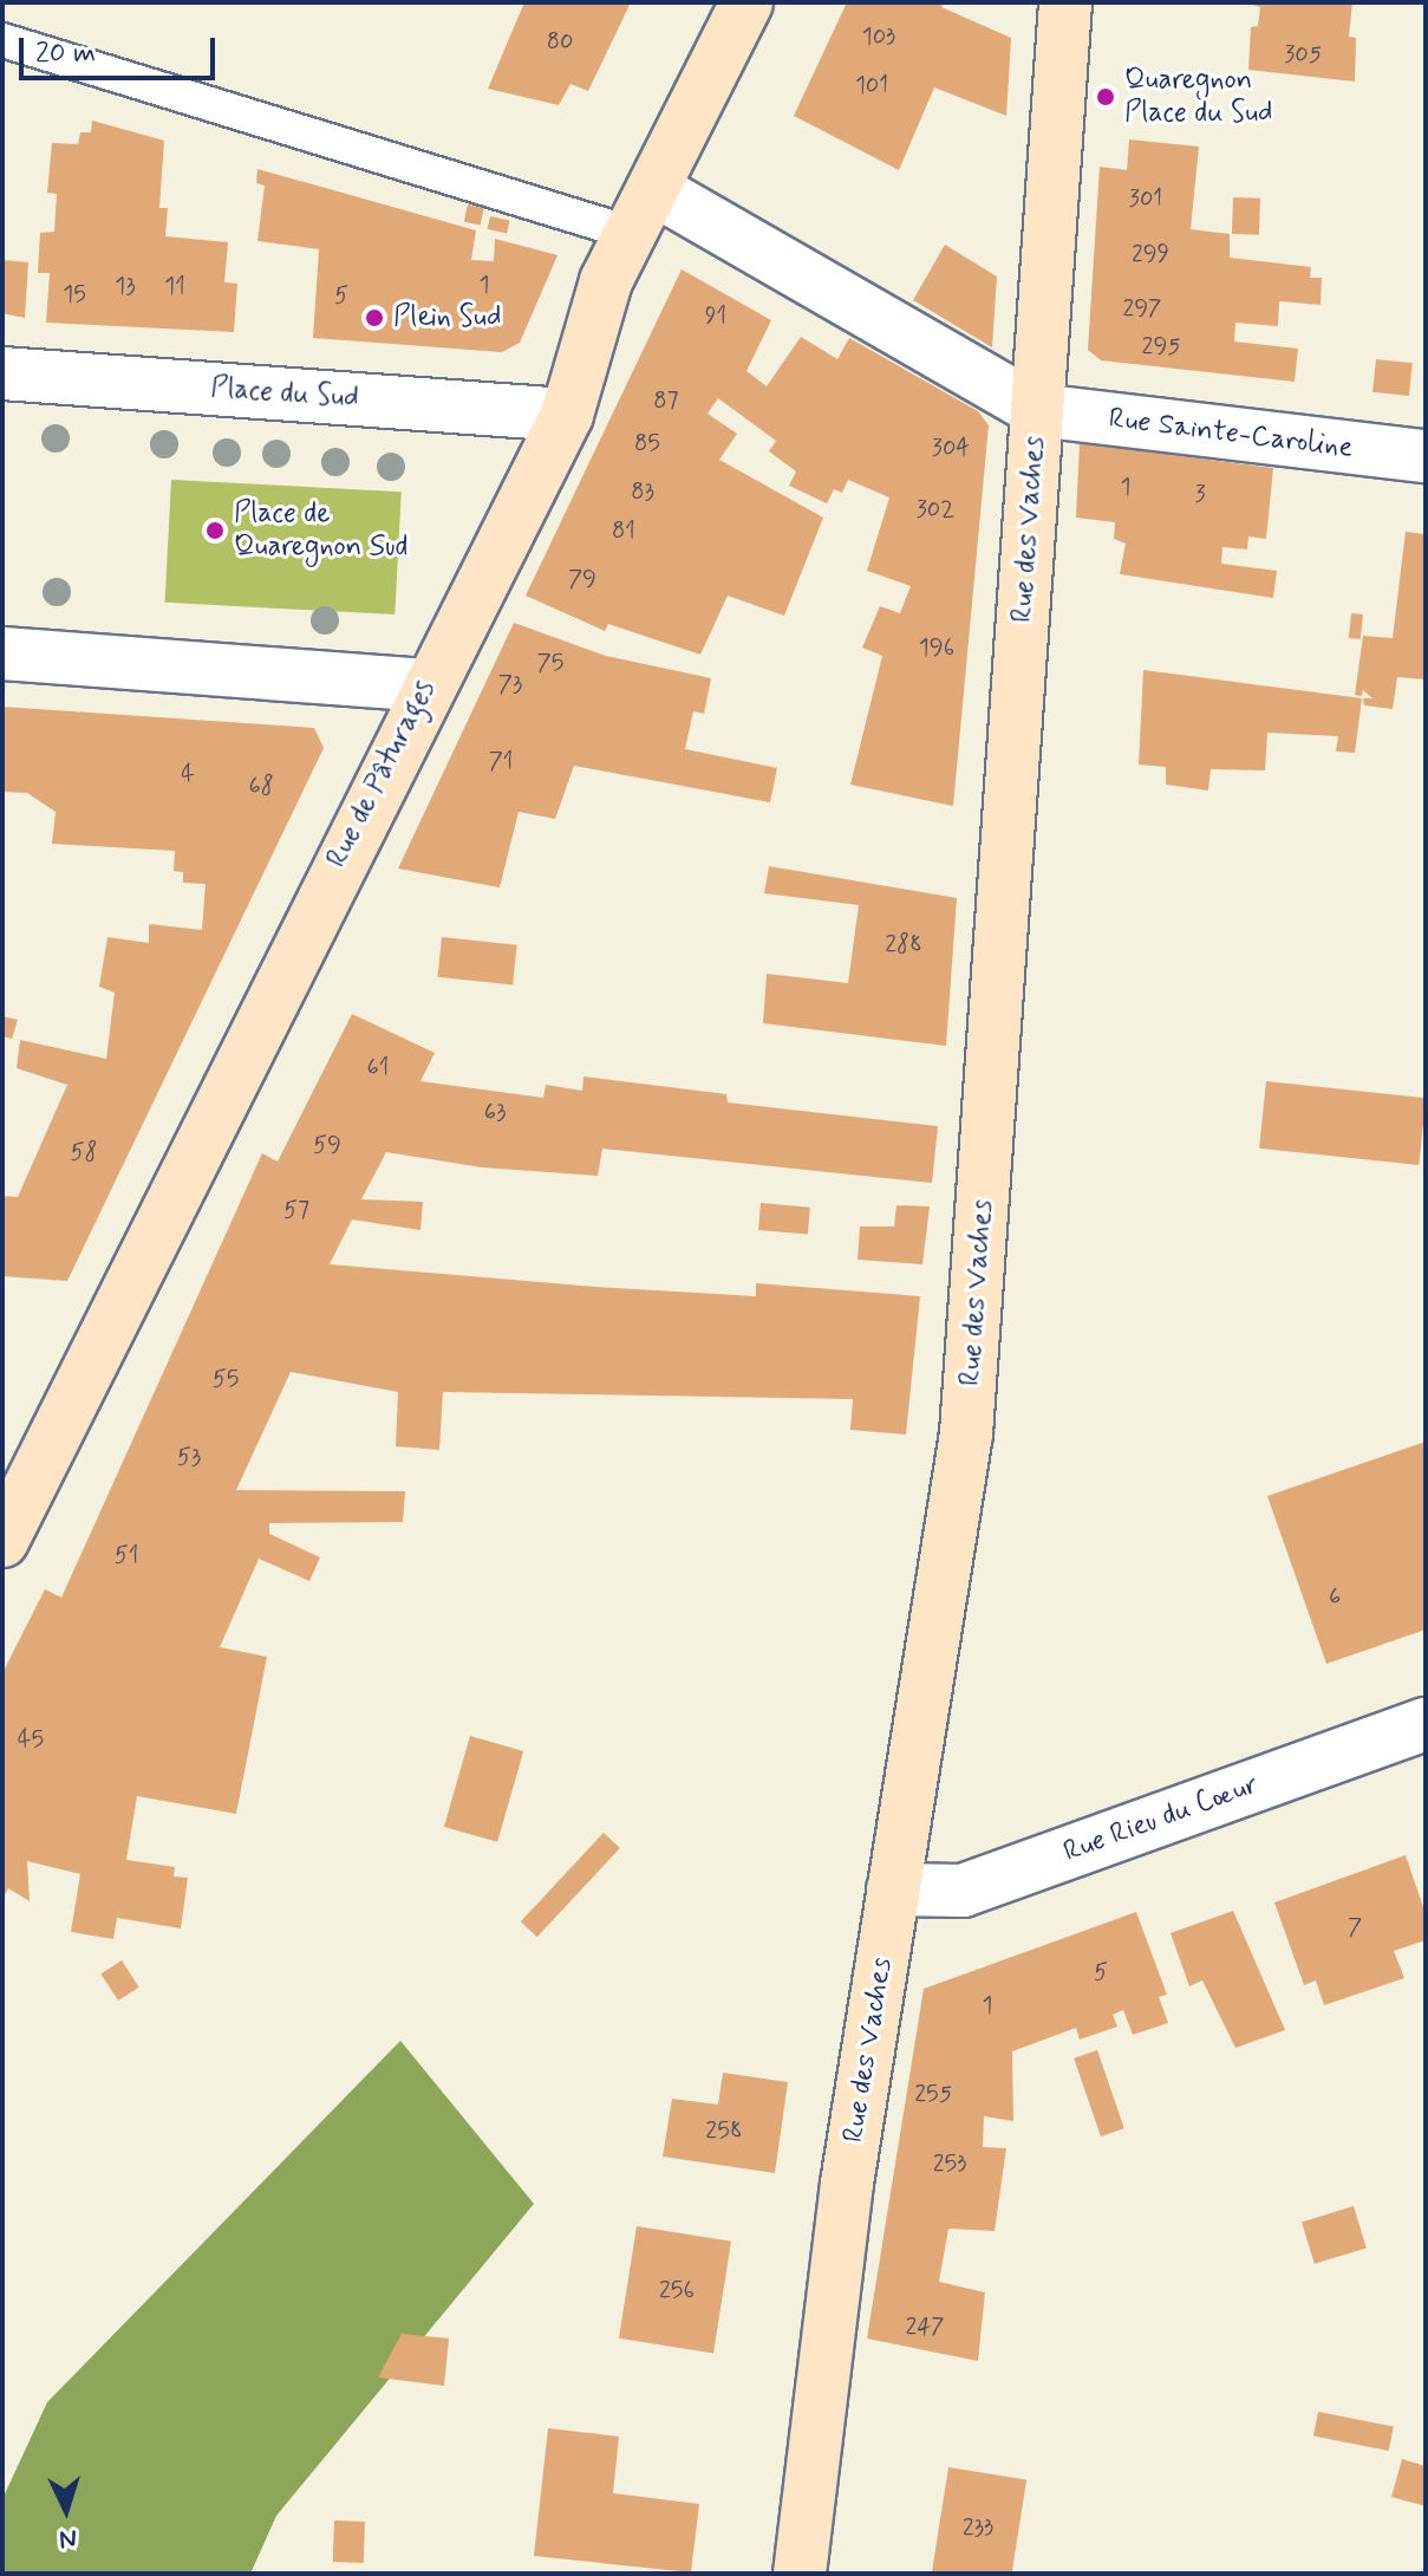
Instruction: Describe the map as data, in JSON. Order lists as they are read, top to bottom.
{
  "streets": {
    "street": [
      "Place du Sud",
      "Rue Sainte-Caroline",
      "Rue des Vaches",
      "Rue de Pâturages",
      "Rue Rieu du Cœur"
    ]
  },
  "crossings": [
    ["Place du Sud", "Rue de Pâturages"],
    ["Rue Sainte-Caroline", "Rue des Vaches"],
    ["Rue des Vaches", "Rue Rieu du Cœur"]
  ],
  "places": ["Quaregnon Place du Sud", "Plein Sud", "Place de Quaregnon Sud"],
  "house_numbers": [
    "103",
    "80",
    "305",
    "101",
    "301",
    "299",
    "1",
    "13",
    "11",
    "15",
    "5",
    "297",
    "91",
    "295",
    "87",
    "85",
    "304",
    "1",
    "83",
    "3",
    "302",
    "81",
    "79",
    "196",
    "75",
    "73",
    "71",
    "4",
    "68",
    "288",
    "61",
    "63",
    "59",
    "58",
    "57",
    "55",
    "53",
    "51",
    "6",
    "45",
    "7",
    "5",
    "1",
    "255",
    "258",
    "253",
    "256",
    "247",
    "233"
  ],
  "scale_bar": "20 m",
  "north": "bottom"
}
